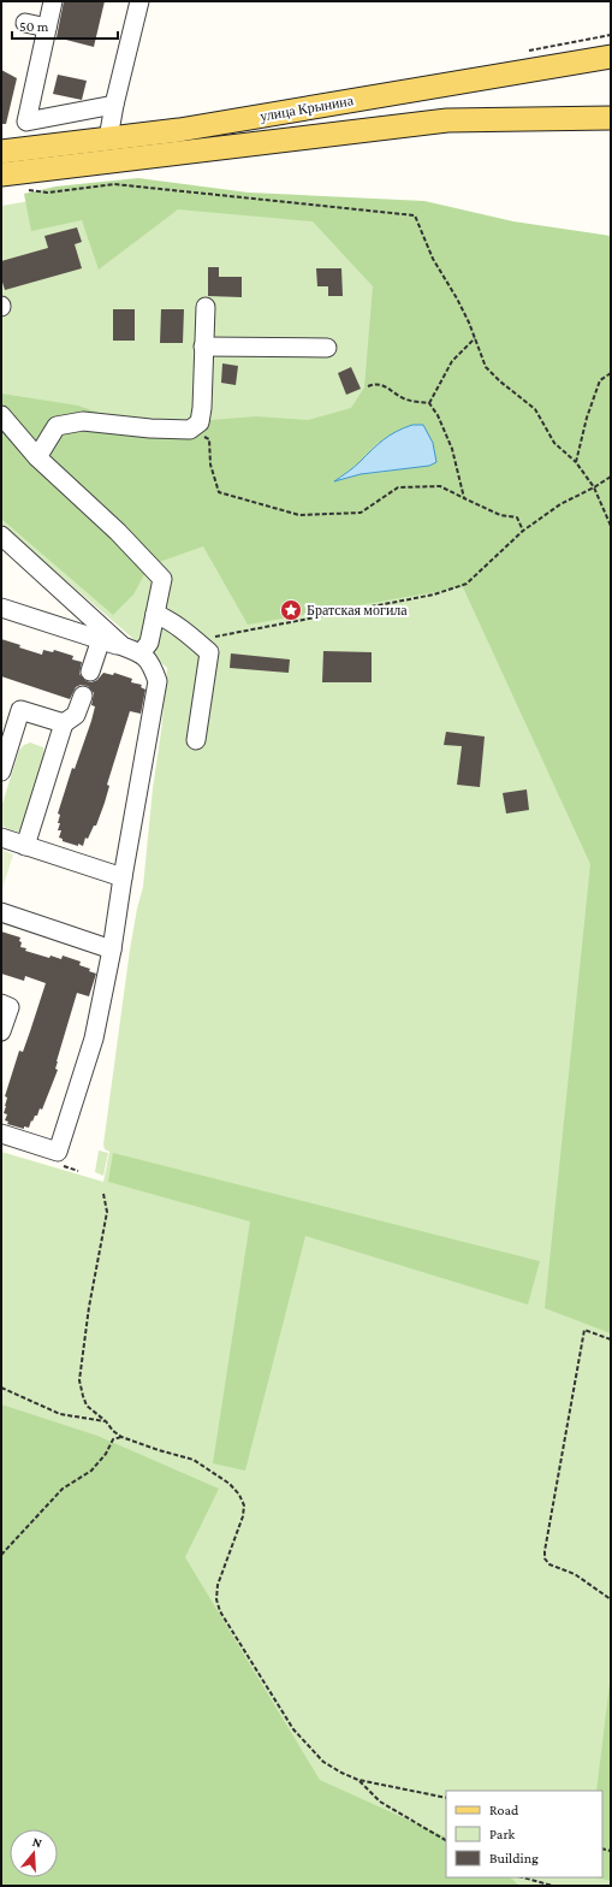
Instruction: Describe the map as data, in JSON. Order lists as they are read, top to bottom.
{
  "streets": {
    "main road": ["улица Крынина"]
  },
  "places": {
    "place": ["Братская могила"]
  },
  "legend": ["Road", "Park", "Building"],
  "scale_bar": "50 m",
  "north": "top"
}
